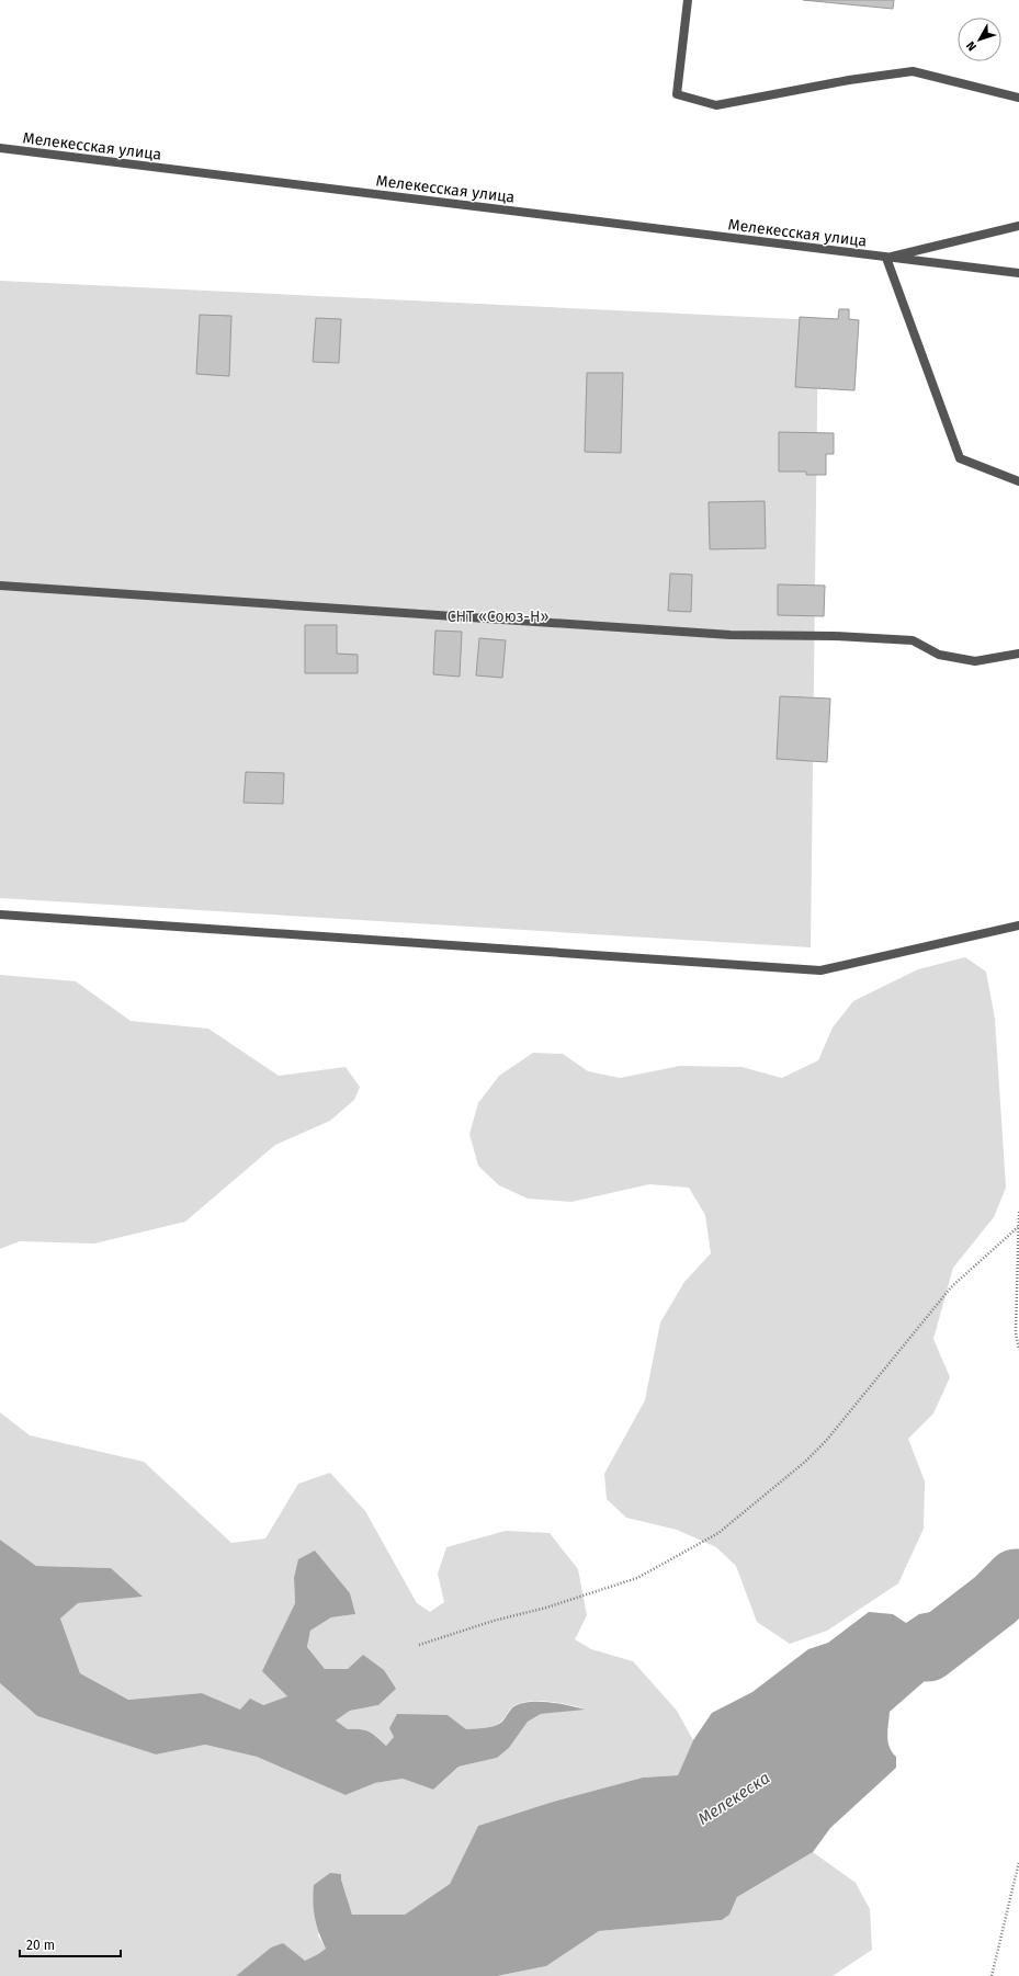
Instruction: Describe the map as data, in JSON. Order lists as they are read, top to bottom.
{
  "streets": {
    "street": ["Мелекесская улица"]
  },
  "water": ["Мелекеска"],
  "parks": ["СНТ «Союз-Н»"],
  "scale_bar": "20 m",
  "north": "bottom left"
}
